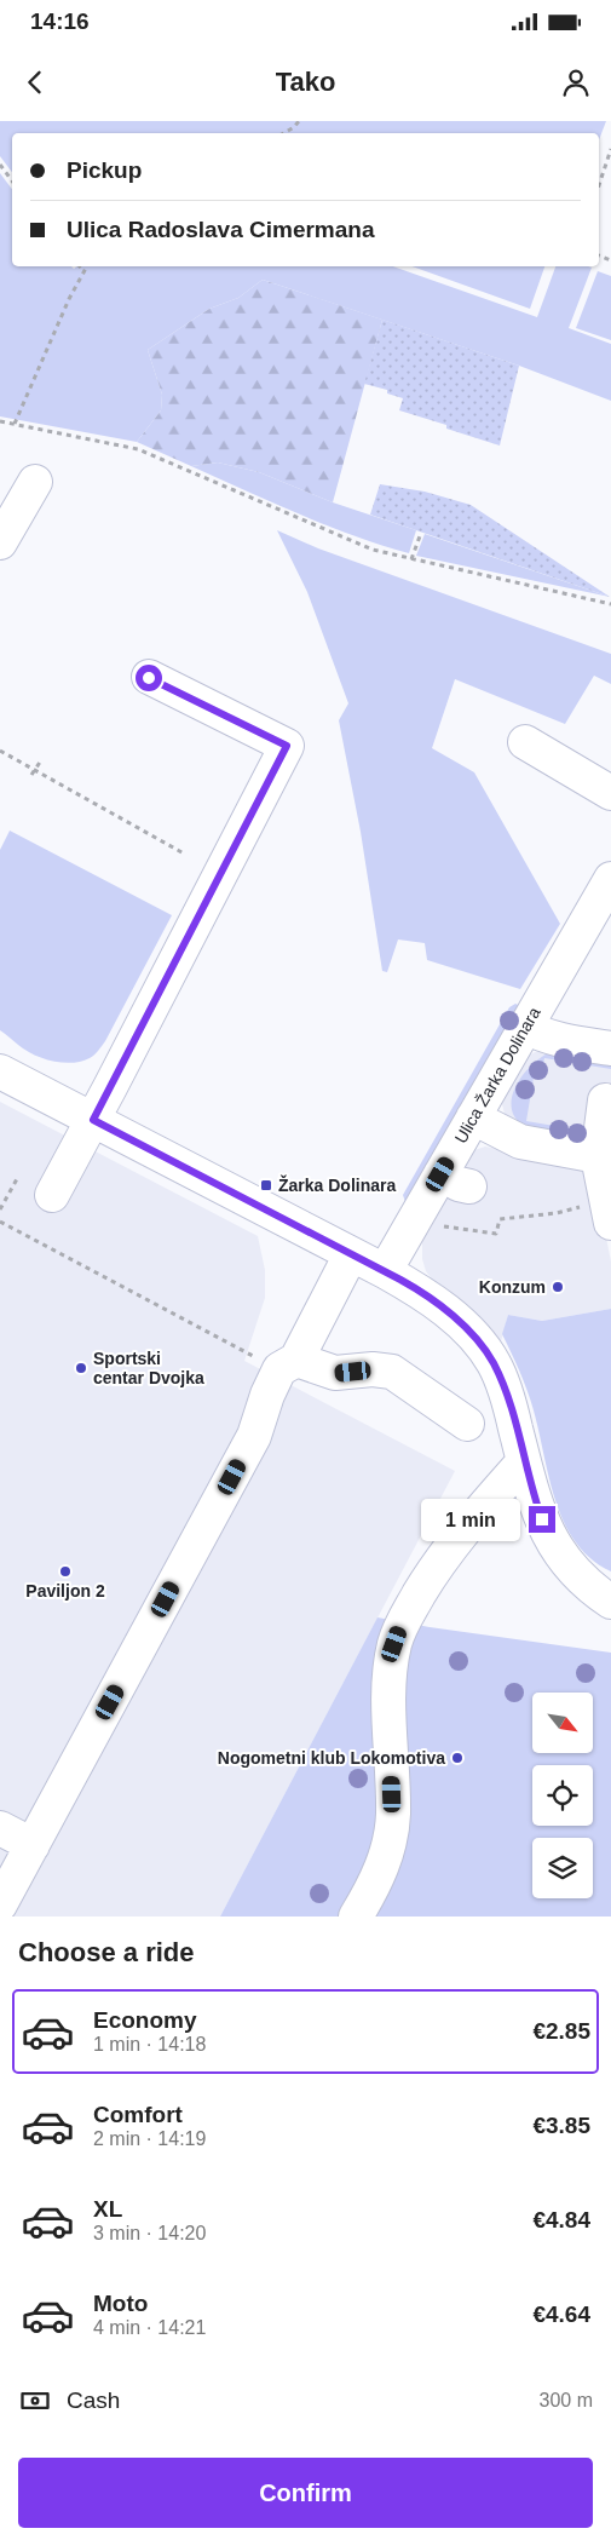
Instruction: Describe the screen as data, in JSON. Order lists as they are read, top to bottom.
{
  "streets": {
    "street": ["Ulica Žarka Dolinara"]
  },
  "places": {
    "transit": ["Žarka Dolinara"],
    "other": [
      "Konzum",
      "Sportski centar Dvojka",
      "Paviljon 2",
      "Nogometni klub Lokomotiva"
    ]
  },
  "north": "bottom right",
  "page": {
    "status": "14:16",
    "header": "Tako",
    "banner": ["Pickup", "Ulica Radoslava Cimermana"],
    "bubble": "1 min",
    "heading": "Choose a ride",
    "list": [
      {
        "name": "Economy",
        "note": "1 min · 14:18",
        "value": "€2.85"
      },
      {
        "name": "Comfort",
        "note": "2 min · 14:19",
        "value": "€3.85"
      },
      {
        "name": "XL",
        "note": "3 min · 14:20",
        "value": "€4.84"
      },
      {
        "name": "Moto",
        "note": "4 min · 14:21",
        "value": "€4.64"
      }
    ],
    "pay": ["Cash", "300 m"],
    "buttons": "Confirm"
  }
}
